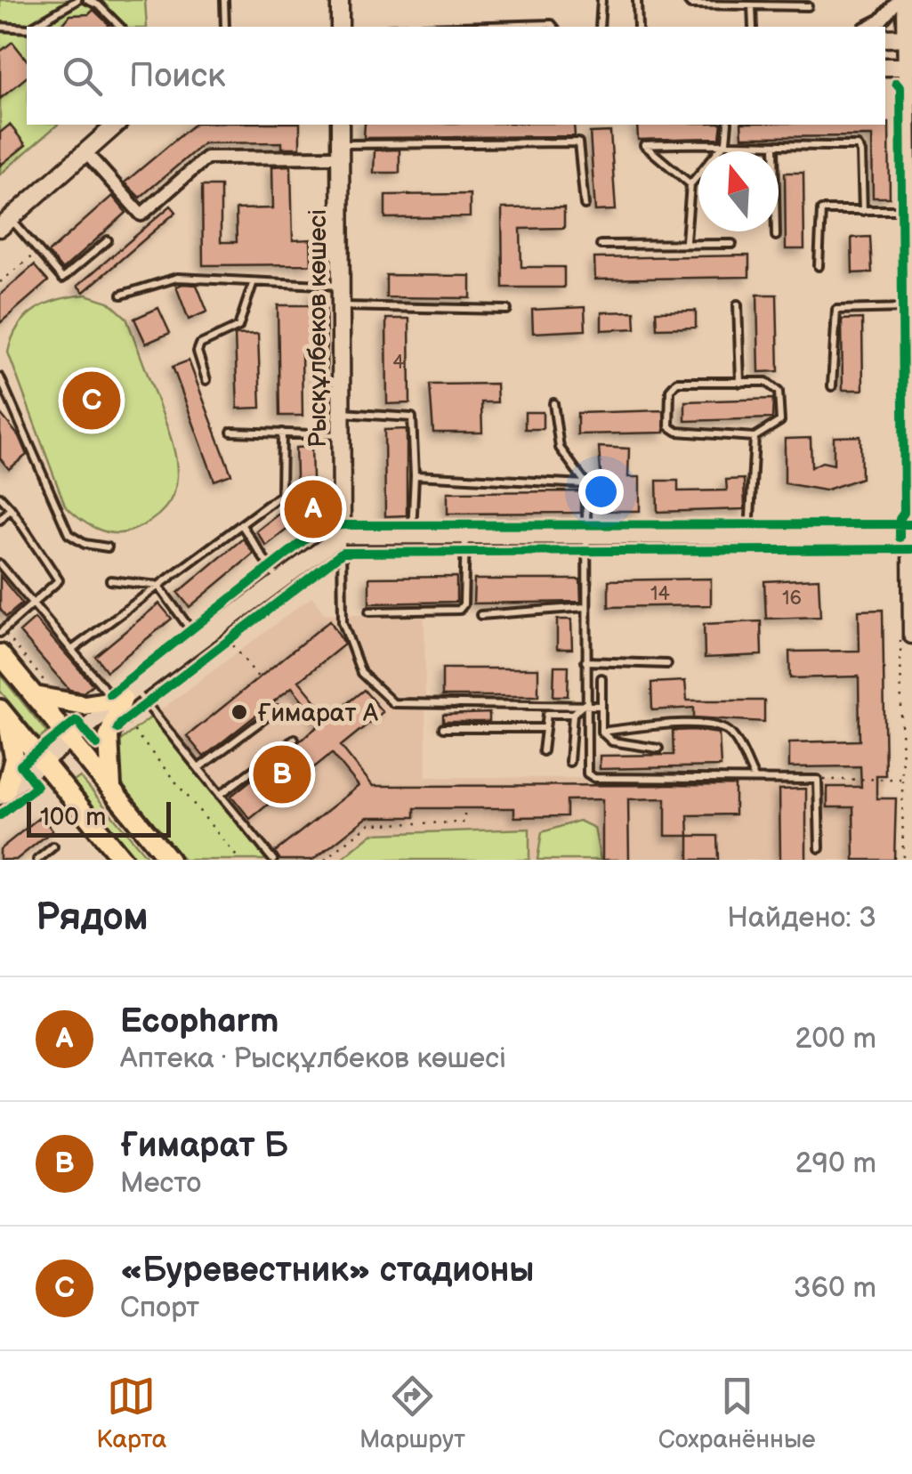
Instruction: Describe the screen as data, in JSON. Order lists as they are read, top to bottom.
{
  "streets": {
    "street": ["Рысқұлбеков көшесі"]
  },
  "places": ["Ғимарат А"],
  "house_numbers": ["4", "14", "16"],
  "scale_bar": "100 m",
  "north": "top",
  "page": {
    "search": "Поиск",
    "pins": ["C", "A", "B"],
    "scale": "100 m",
    "heading": ["Рядом", "Найдено: 3"],
    "list": [
      {
        "mark": "A",
        "name": "Ecopharm",
        "note": "Аптека · Рысқұлбеков көшесі",
        "value": "200 m"
      },
      {
        "mark": "B",
        "name": "Ғимарат Б",
        "note": "Место",
        "value": "290 m"
      },
      {
        "mark": "C",
        "name": "«Буревестник» стадионы",
        "note": "Спорт",
        "value": "360 m"
      }
    ],
    "nav": ["Карта", "Маршрут", "Сохранённые"]
  }
}
